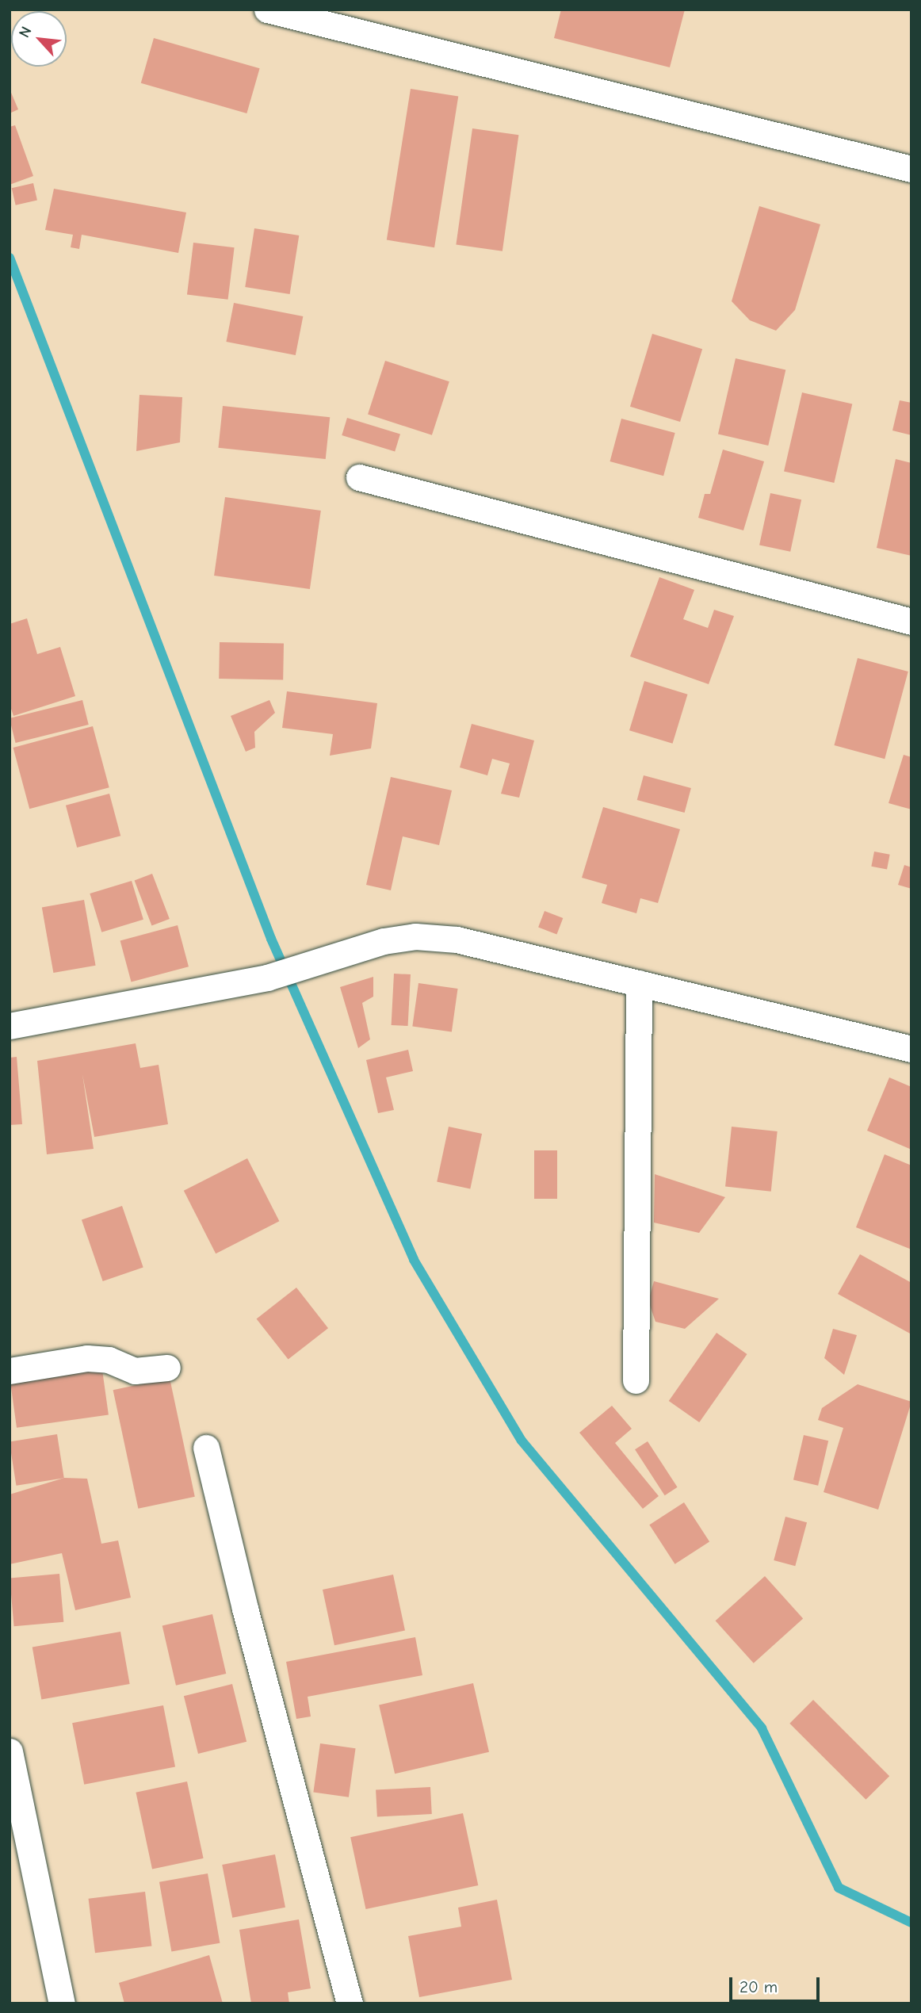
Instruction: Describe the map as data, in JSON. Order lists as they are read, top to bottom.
{
  "scale_bar": "20 m",
  "north": "top left"
}
